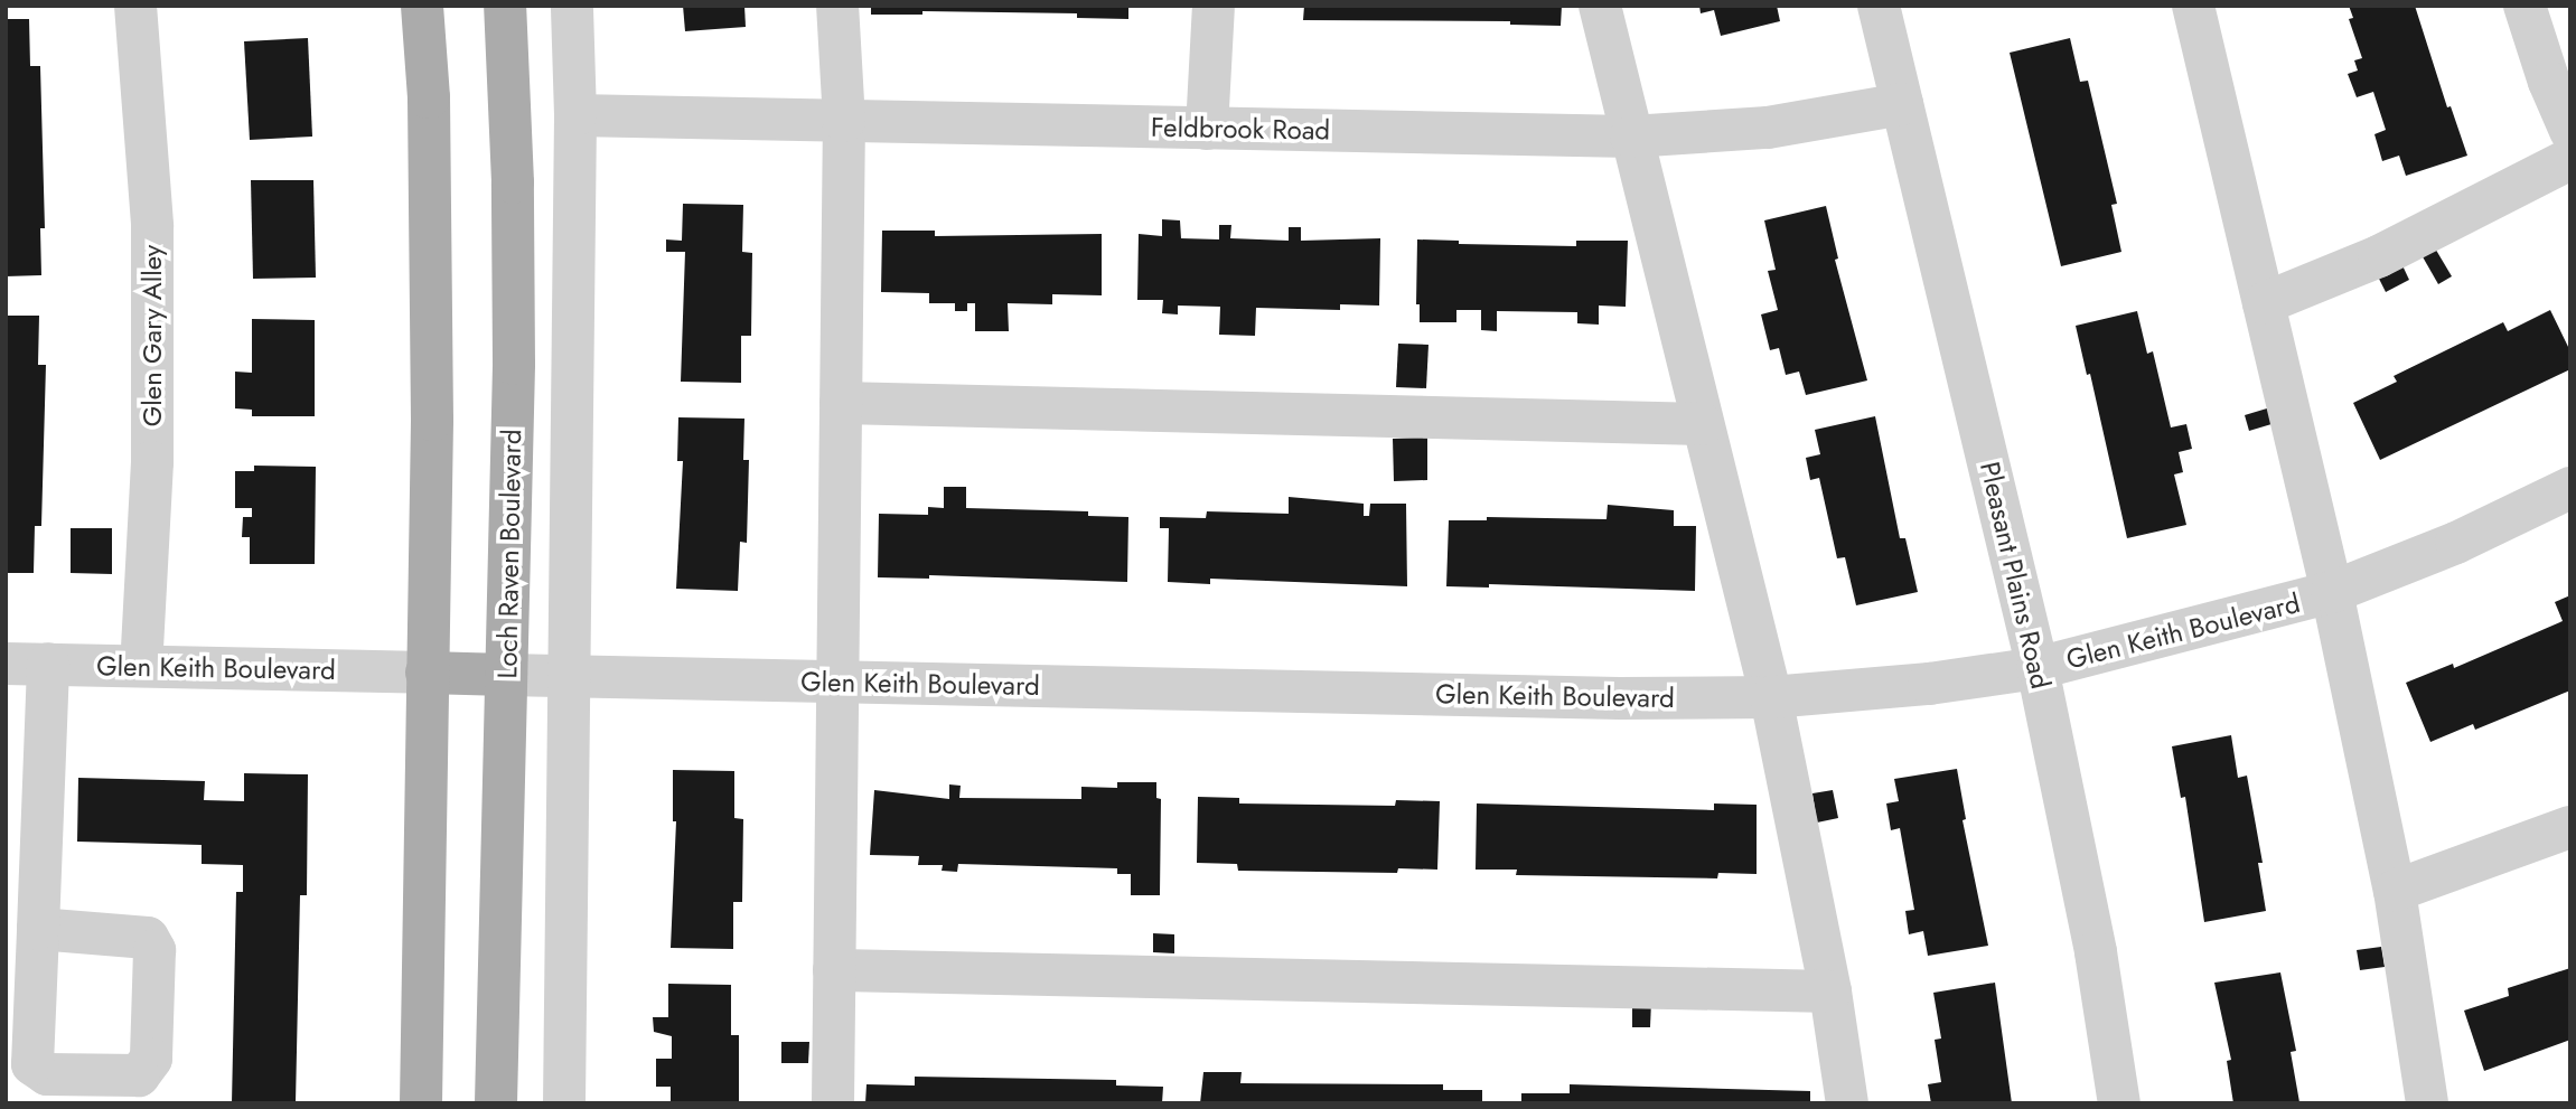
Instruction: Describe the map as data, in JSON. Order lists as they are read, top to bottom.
{
  "streets": {
    "main road": ["Loch Raven Boulevard"],
    "street": [
      "Feldbrook Road",
      "Glen Gary Alley",
      "Pleasant Plains Road",
      "Glen Keith Boulevard"
    ]
  },
  "crossings": [
    ["Feldbrook Road", "Pleasant Plains Road"],
    ["Glen Gary Alley", "Glen Keith Boulevard"],
    ["Loch Raven Boulevard", "Glen Keith Boulevard"],
    ["Pleasant Plains Road", "Glen Keith Boulevard"]
  ]
}
